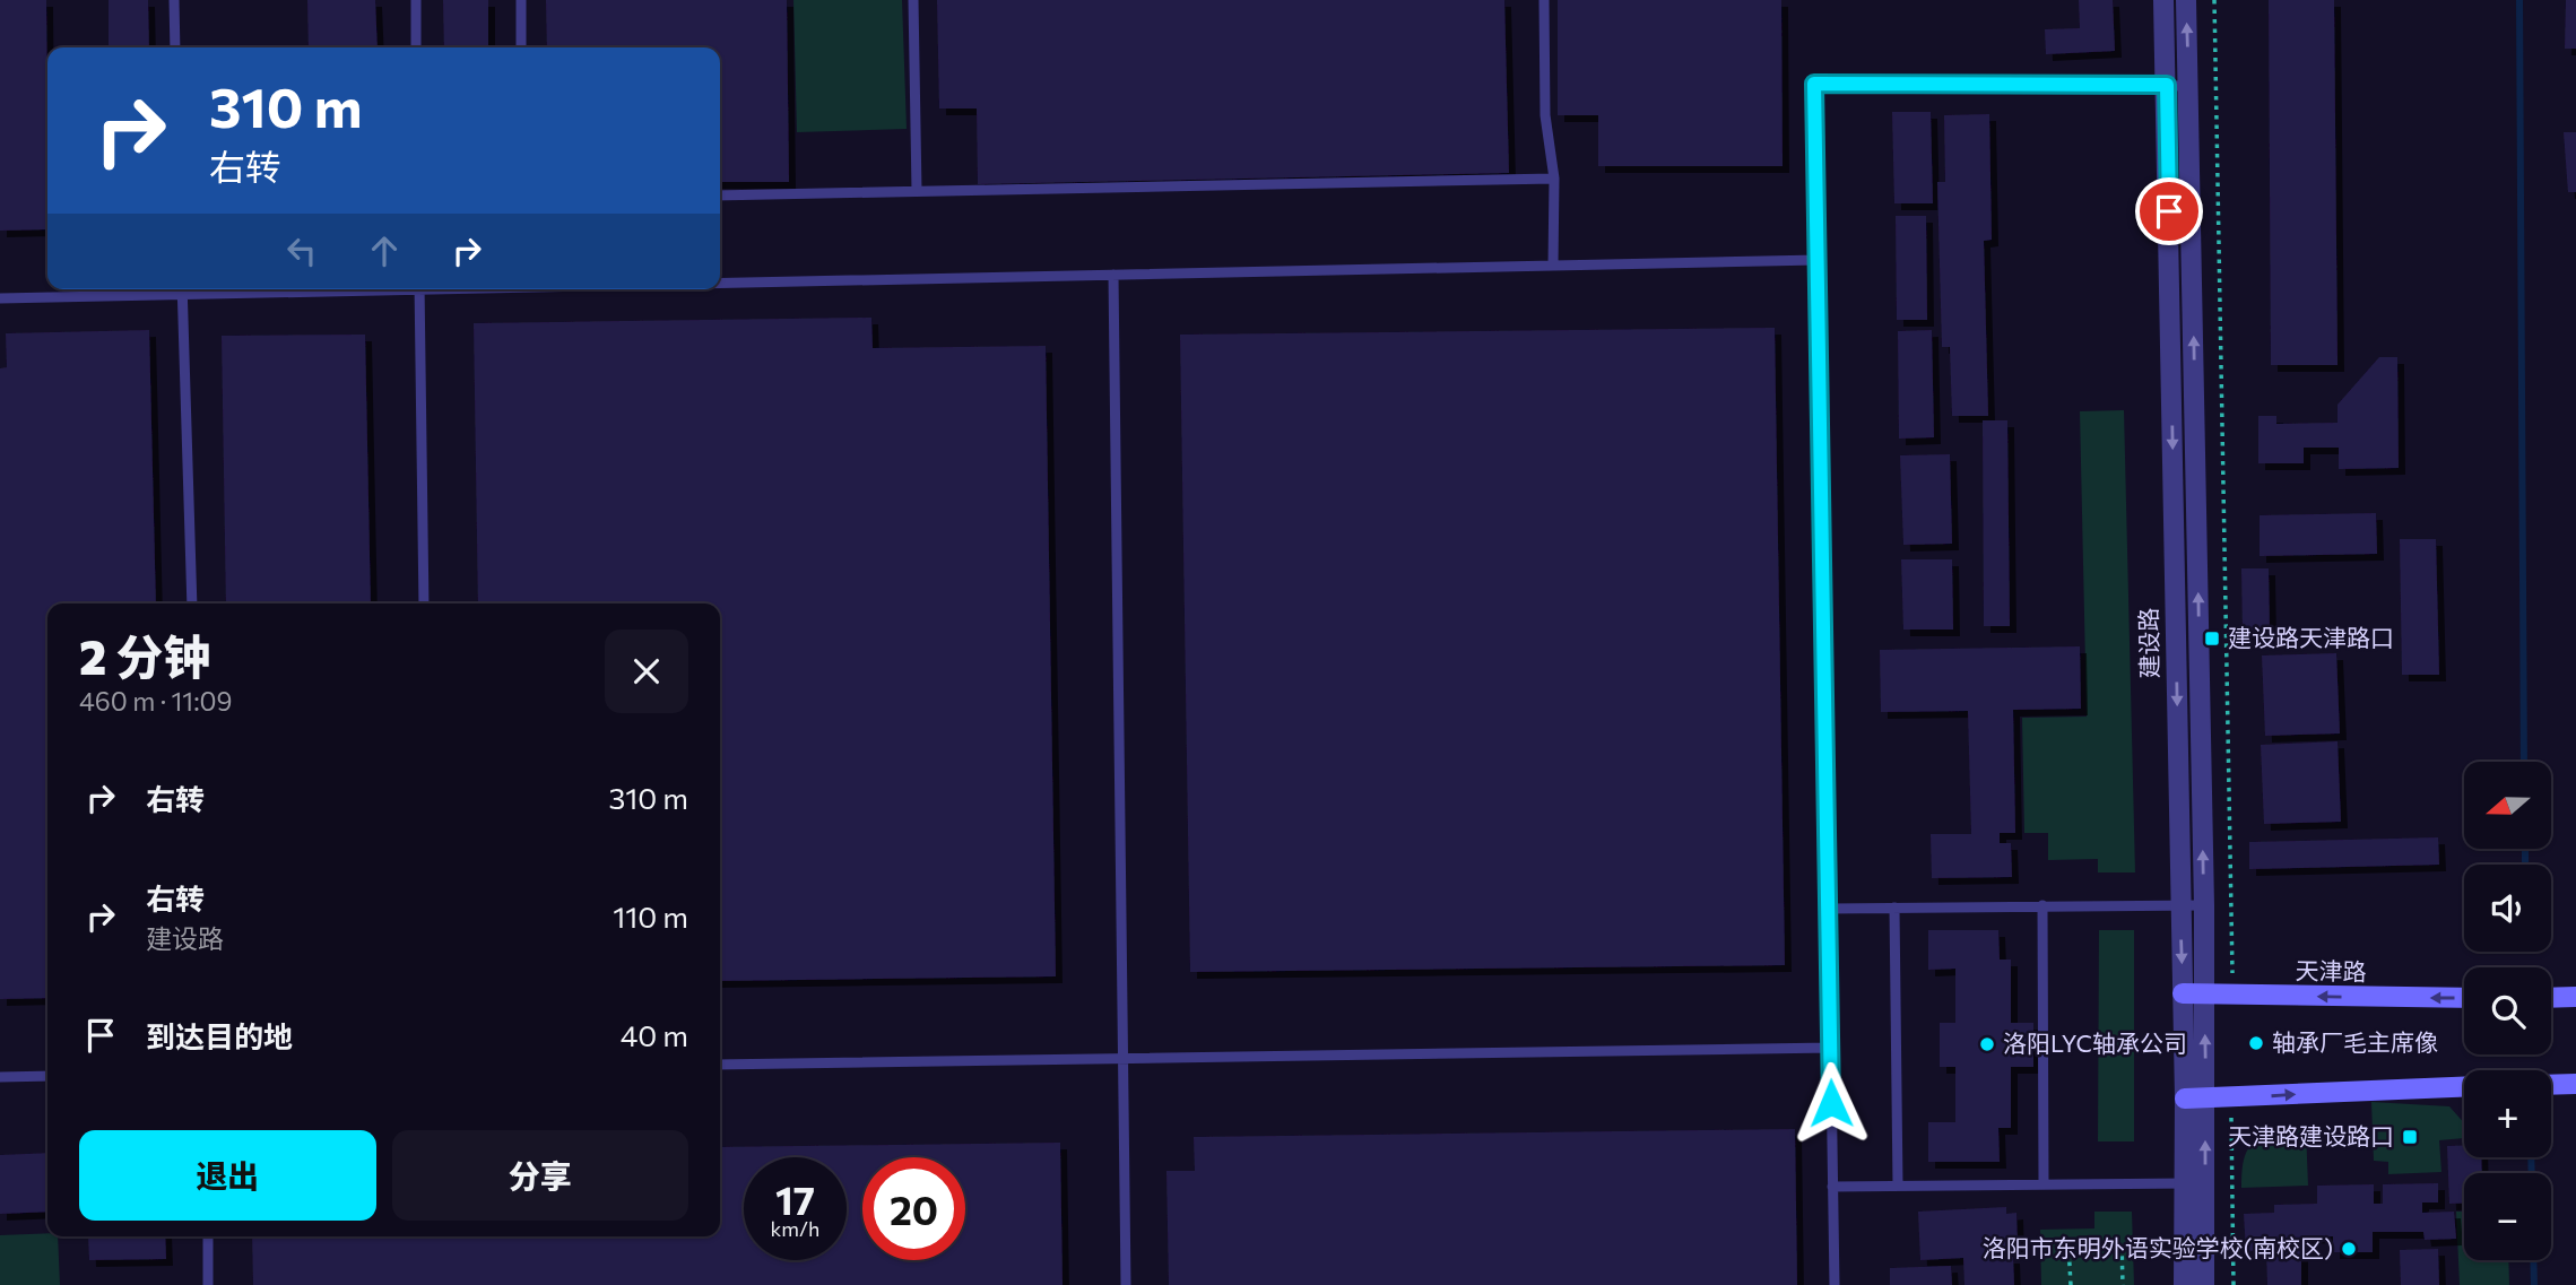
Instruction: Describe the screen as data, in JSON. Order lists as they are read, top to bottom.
{
  "streets": {
    "main road": ["天津路"],
    "street": ["建设路"]
  },
  "crossings": [
    ["建设路", "天津路"]
  ],
  "places": {
    "transit": ["建设路天津路口", "天津路建设路口"],
    "other": ["轴承厂毛主席像", "洛阳LYC轴承公司", "洛阳市东明外语实验学校(南校区)"]
  },
  "north": "left",
  "page": {
    "turn": ["310 m", "右转"],
    "heading": ["2 分钟", "460 m · 11:09"],
    "list": [
      {
        "name": "右转",
        "value": "310 m"
      },
      {
        "name": "右转",
        "note": "建设路",
        "value": "110 m"
      },
      {
        "name": "到达目的地",
        "value": "40 m"
      }
    ],
    "map_buttons": ["+", "−"],
    "buttons": ["退出", "分享"],
    "speed": "17 km/h",
    "limit": "20"
  }
}
